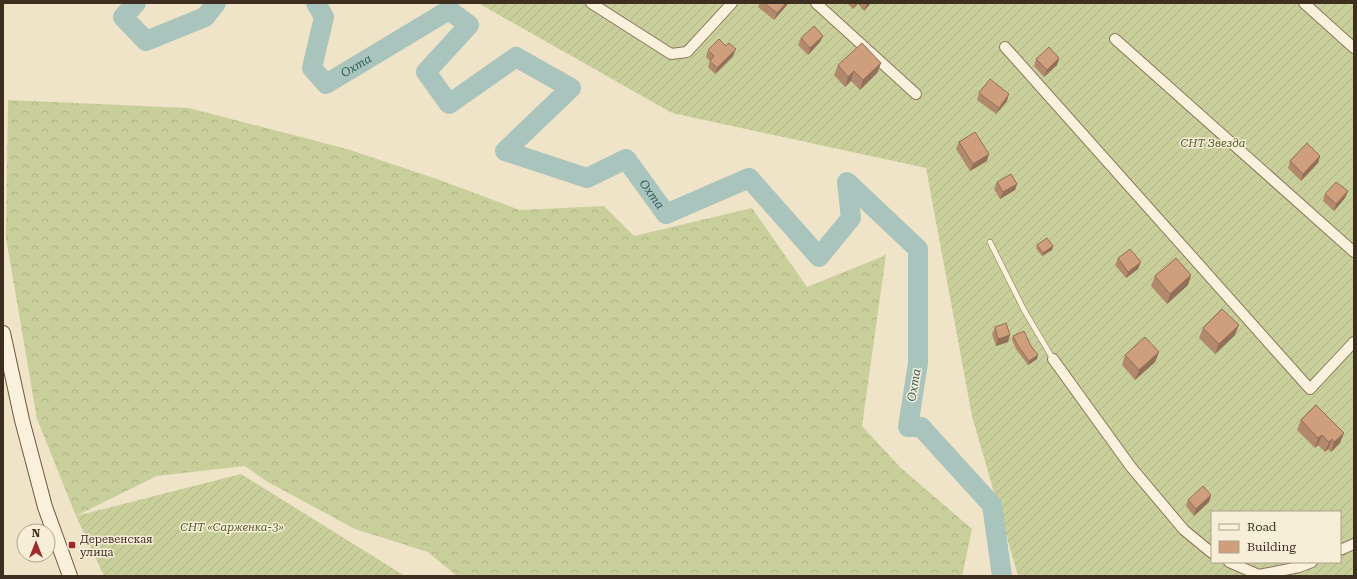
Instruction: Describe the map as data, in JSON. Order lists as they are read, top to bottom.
{
  "water": ["Охта"],
  "parks": ["СНТ Звезда", "СНТ «Сарженка-3»"],
  "places": {
    "transit": ["Деревенская улица"]
  },
  "legend": ["Road", "Building"],
  "north": "top"
}
